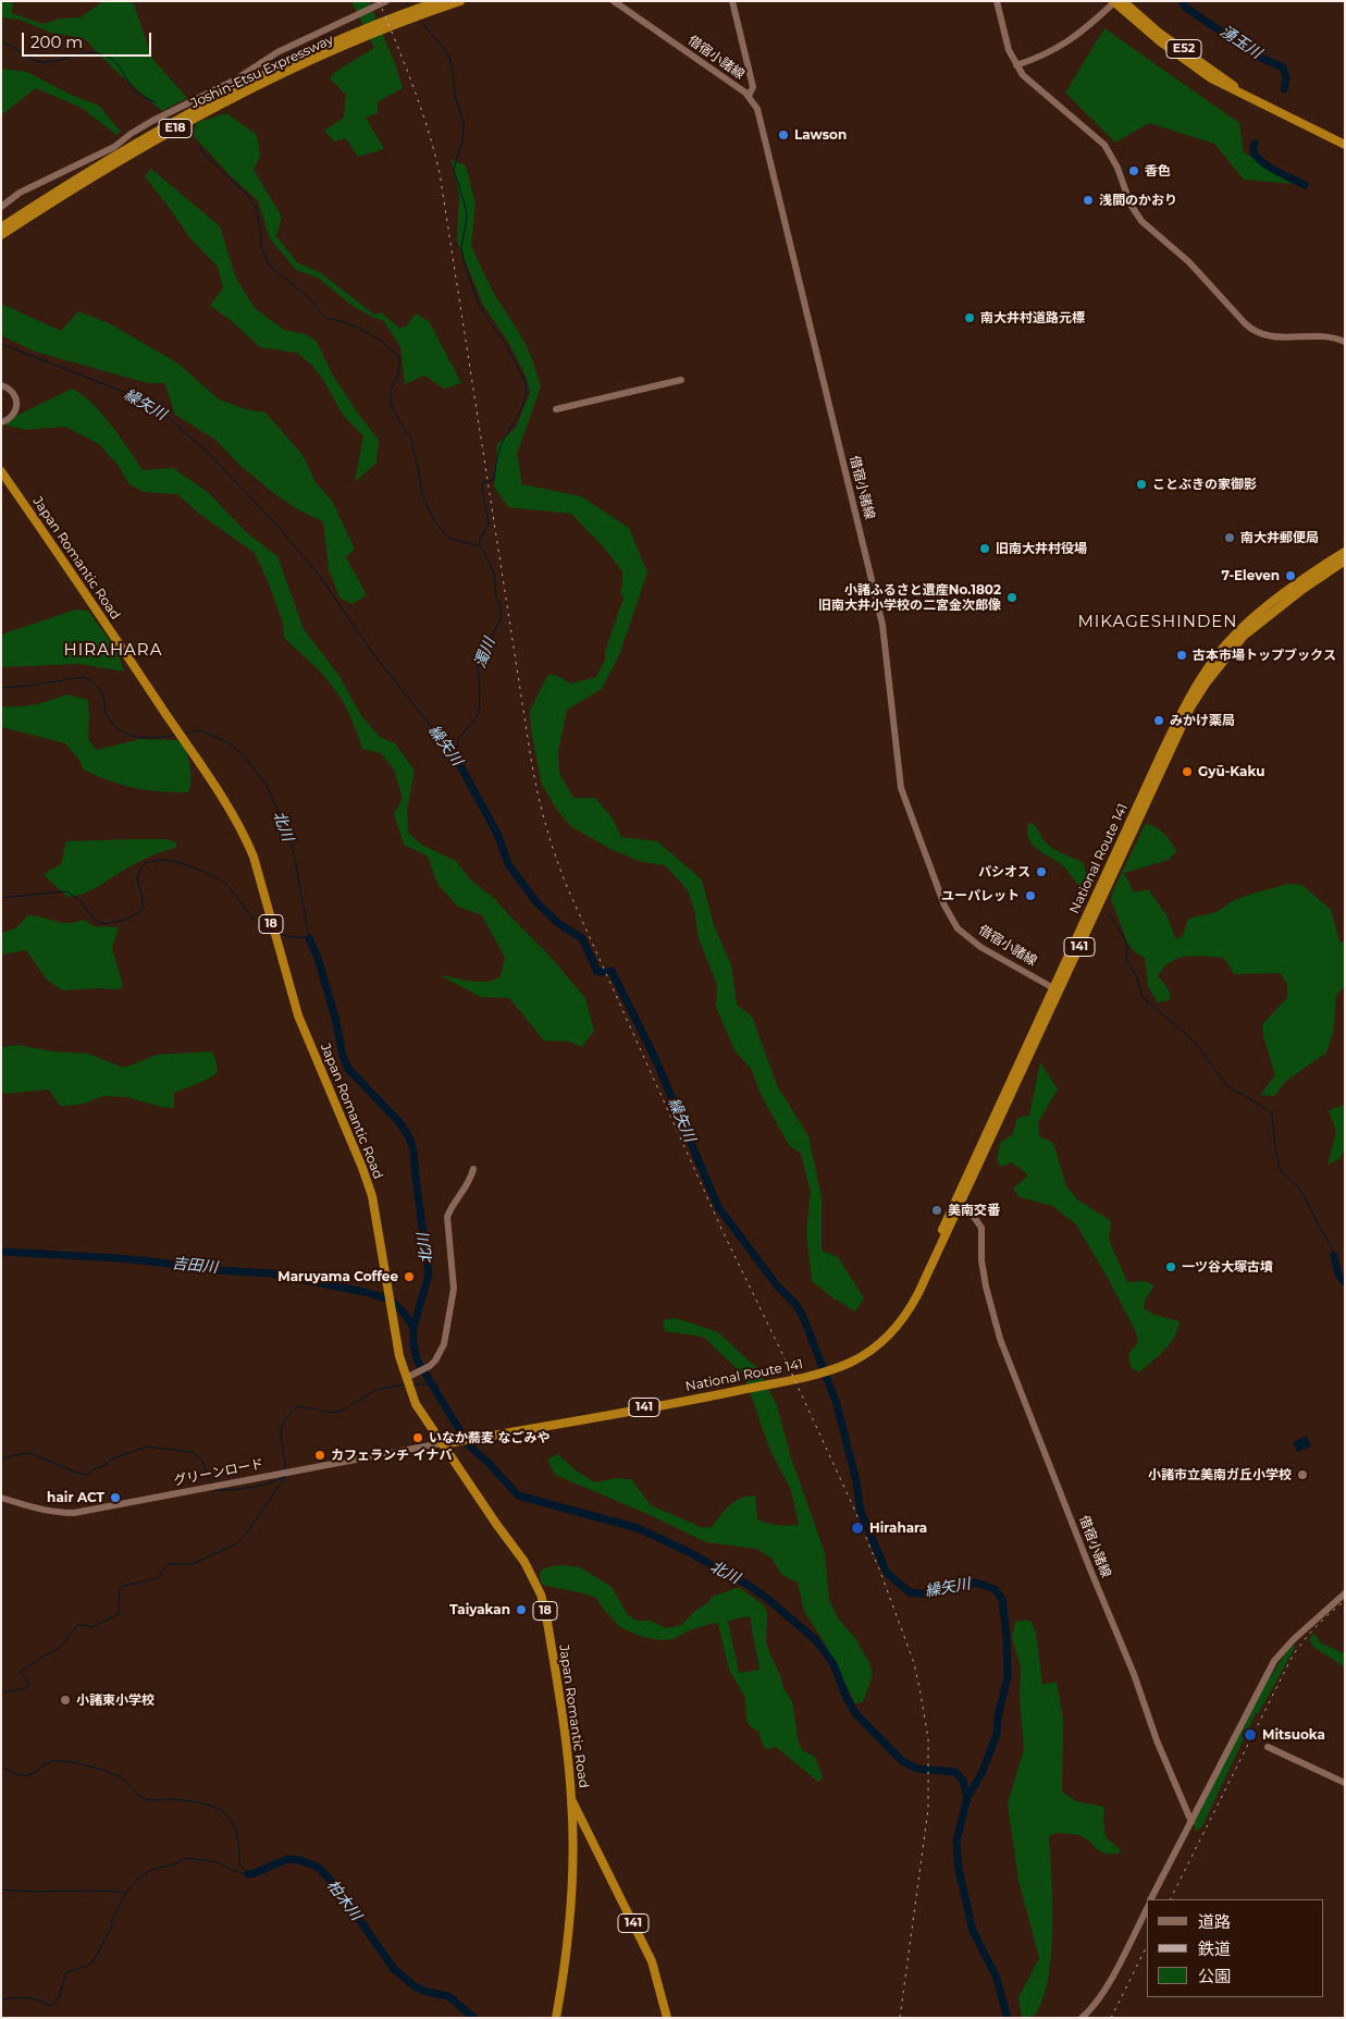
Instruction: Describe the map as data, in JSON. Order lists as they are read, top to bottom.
{
  "streets": {
    "highway": [
      "E52",
      "Joshin-Etsu Expressway",
      "E18",
      "Japan Romantic Road",
      "National Route 141",
      "18",
      "141"
    ],
    "street": ["借宿小諸線", "グリーンロード"]
  },
  "crossings": [
    ["借宿小諸線", "National Route 141"],
    ["Japan Romantic Road", "National Route 141"],
    ["Japan Romantic Road", "18"],
    ["Japan Romantic Road", "141"],
    ["Japan Romantic Road", "グリーンロード"],
    ["National Route 141", "グリーンロード"],
    ["18", "141"]
  ],
  "districts": ["MIKAGESHINDEN", "HIRAHARA"],
  "water": [
    "湧玉川",
    "繰矢川",
    "濁川",
    "北川",
    "吉田川",
    "柏木川"
  ],
  "places": [
    "Lawson",
    "香色",
    "浅間のかおり",
    "南大井村道路元標",
    "ことぶきの家御影",
    "南大井郵便局",
    "旧南大井村役場",
    "7-Eleven",
    "小諸ふるさと遺産No.1802 旧南大井小学校の二宮金次郎像",
    "古本市場トップブックス",
    "みかけ薬局",
    "Gyū-Kaku",
    "パシオス",
    "ユーパレット",
    "美南交番",
    "一ツ谷大塚古墳",
    "Maruyama Coffee",
    "いなか蕎麦 なごみや",
    "カフェランチ イナバ",
    "小諸市立美南ガ丘小学校",
    "hair ACT",
    "Hirahara",
    "Taiyakan",
    "小諸東小学校",
    "Mitsuoka"
  ],
  "legend": ["道路", "鉄道", "公園"],
  "scale_bar": "200 m"
}
